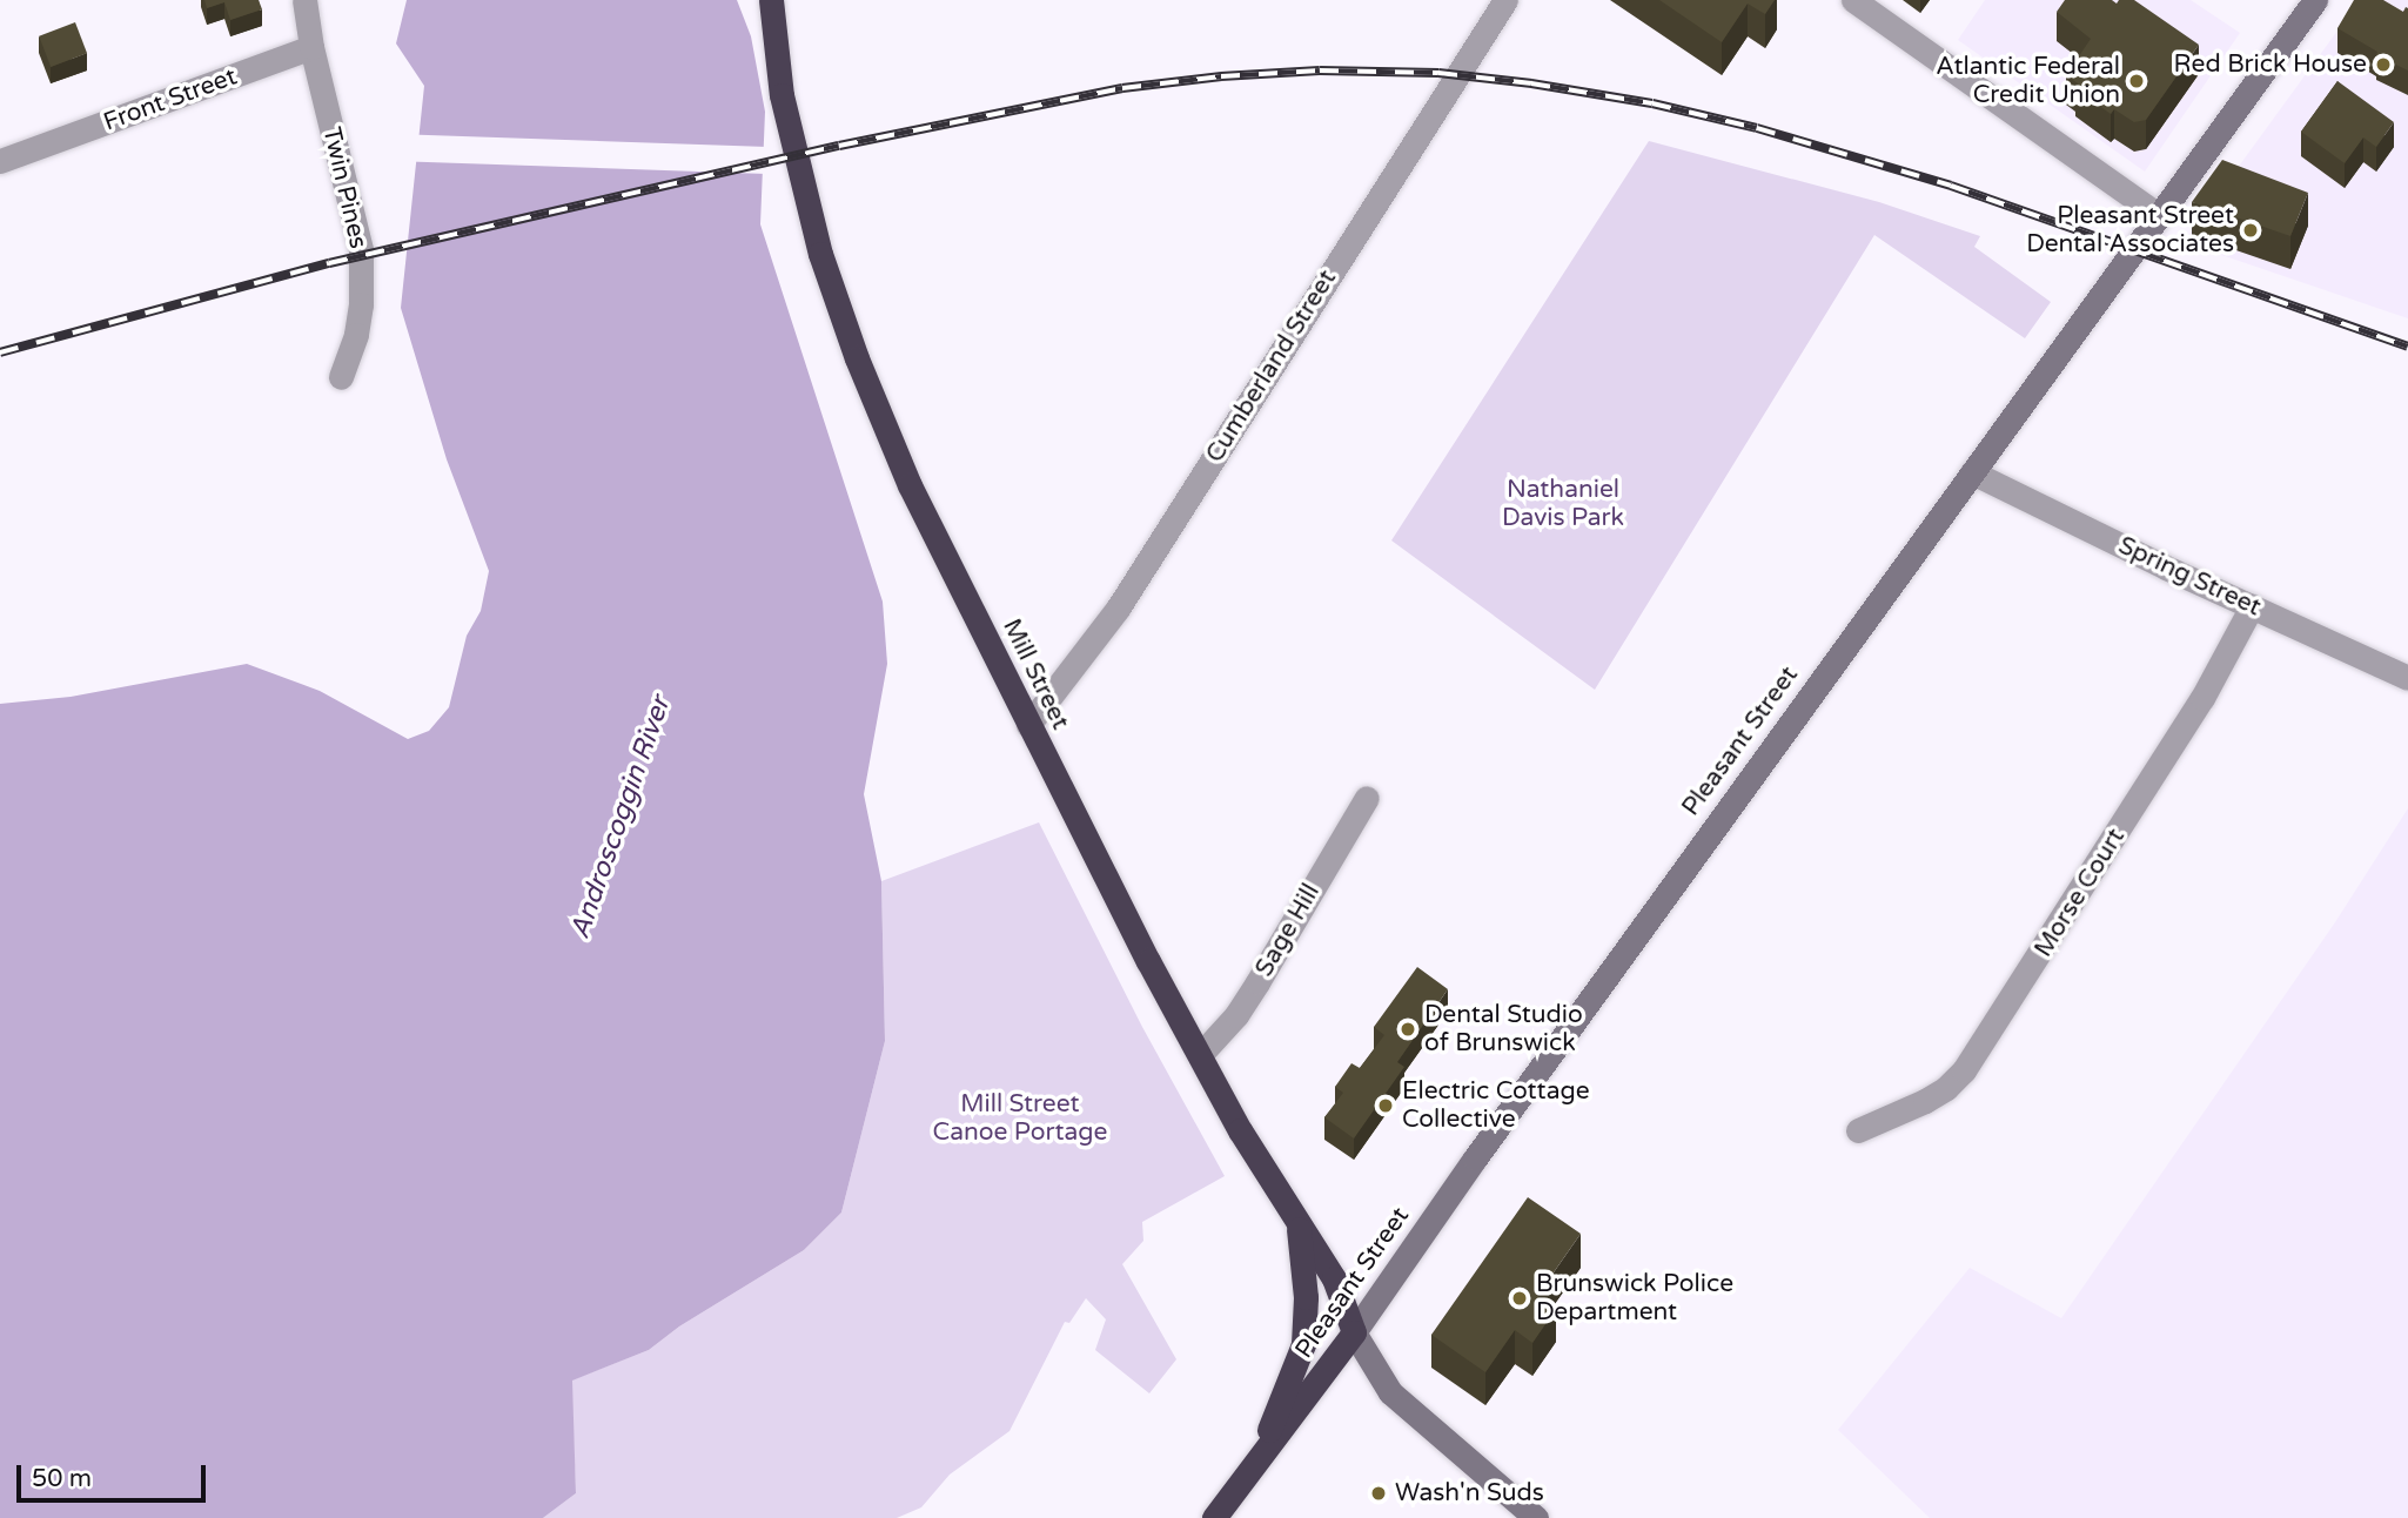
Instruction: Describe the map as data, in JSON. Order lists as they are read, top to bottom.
{
  "streets": {
    "highway": ["Mill Street", "Pleasant Street"],
    "street": [
      "Front Street",
      "Twin Pines",
      "Cumberland Street",
      "Spring Street",
      "Morse Court",
      "Sage Hill"
    ]
  },
  "crossings": [
    ["Front Street", "Twin Pines"],
    ["Cumberland Street", "Mill Street"],
    ["Spring Street", "Pleasant Street"],
    ["Spring Street", "Morse Court"],
    ["Mill Street", "Pleasant Street"],
    ["Mill Street", "Sage Hill"]
  ],
  "water": ["Androscoggin River"],
  "parks": ["Nathaniel Davis Park", "Mill Street Canoe Portage"],
  "places": [
    "Red Brick House",
    "Atlantic Federal Credit Union",
    "Pleasant Street Dental Associates",
    "Dental Studio of Brunswick",
    "Electric Cottage Collective",
    "Brunswick Police Department",
    "Wash'n Suds"
  ],
  "scale_bar": "50 m"
}
